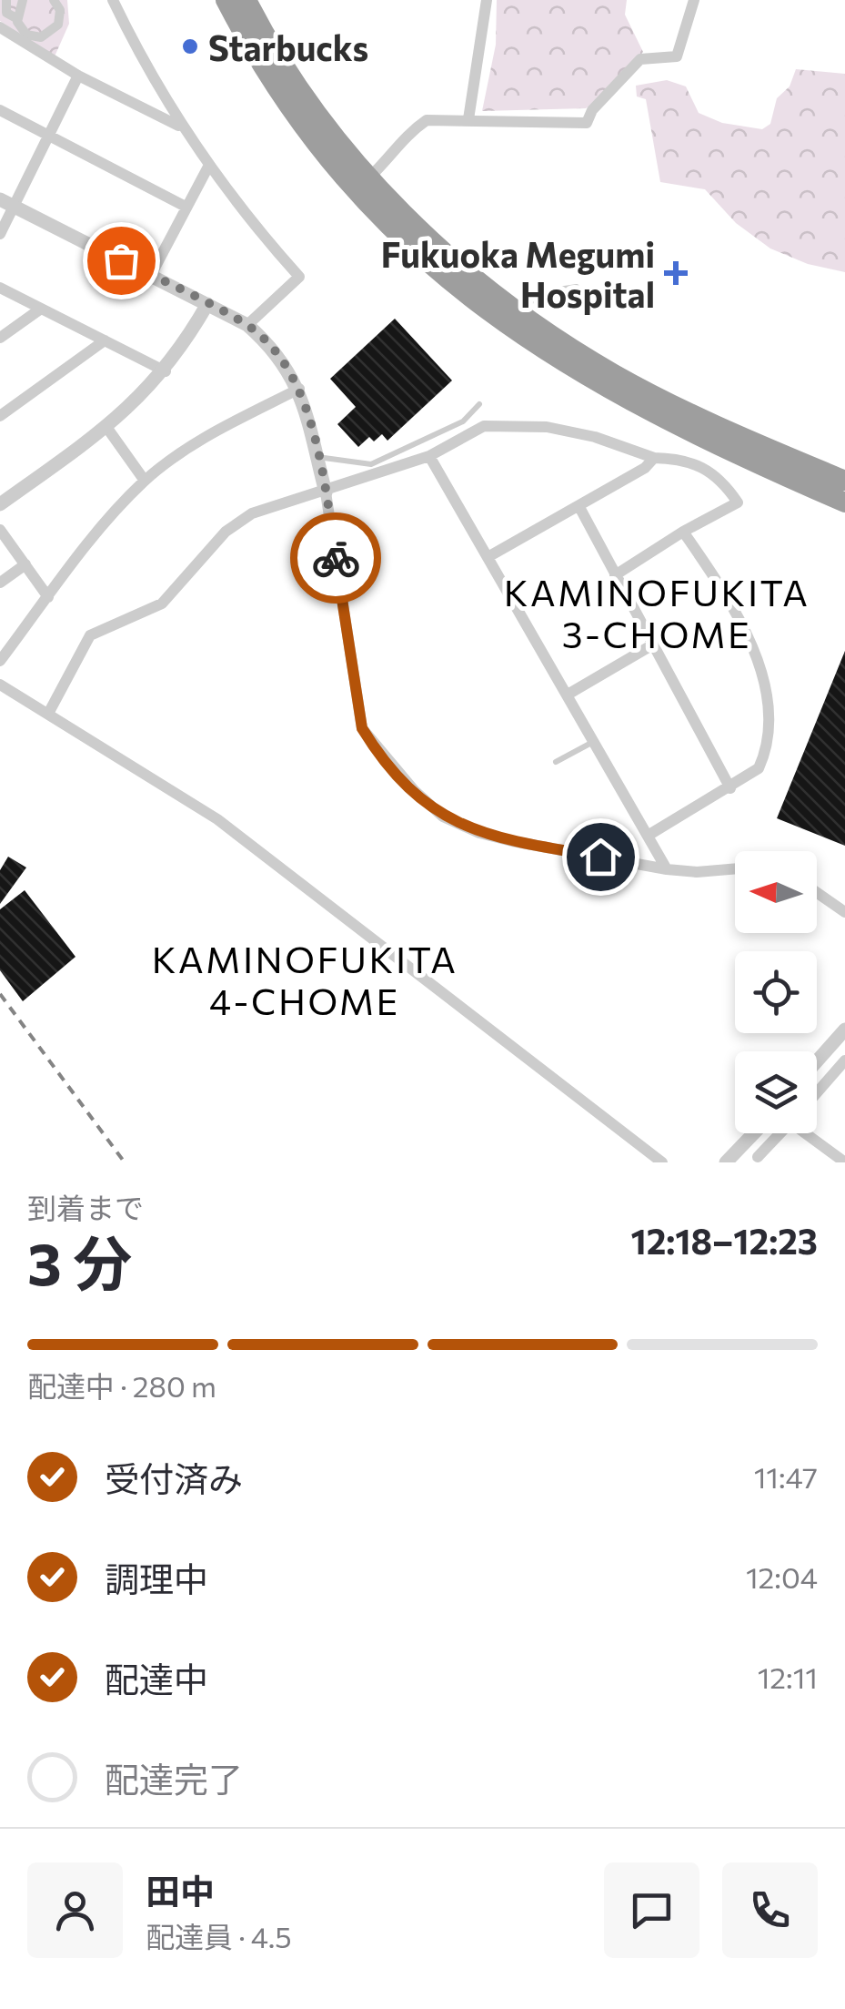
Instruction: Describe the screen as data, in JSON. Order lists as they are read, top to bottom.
{
  "districts": ["KAMINOFUKITA 3-CHOME", "KAMINOFUKITA 4-CHOME"],
  "places": {
    "other": ["Starbucks"],
    "health": ["Fukuoka Megumi Hospital"]
  },
  "north": "left",
  "page": {
    "heading": ["3 分", "到着まで", "12:18–12:23"],
    "panel": ["田中", "配達員 · 4.5"],
    "bar": "配達中 · 280 m",
    "list": [
      ["受付済み", "11:47"],
      ["調理中", "12:04"],
      ["配達中", "12:11"],
      "配達完了"
    ]
  }
}
